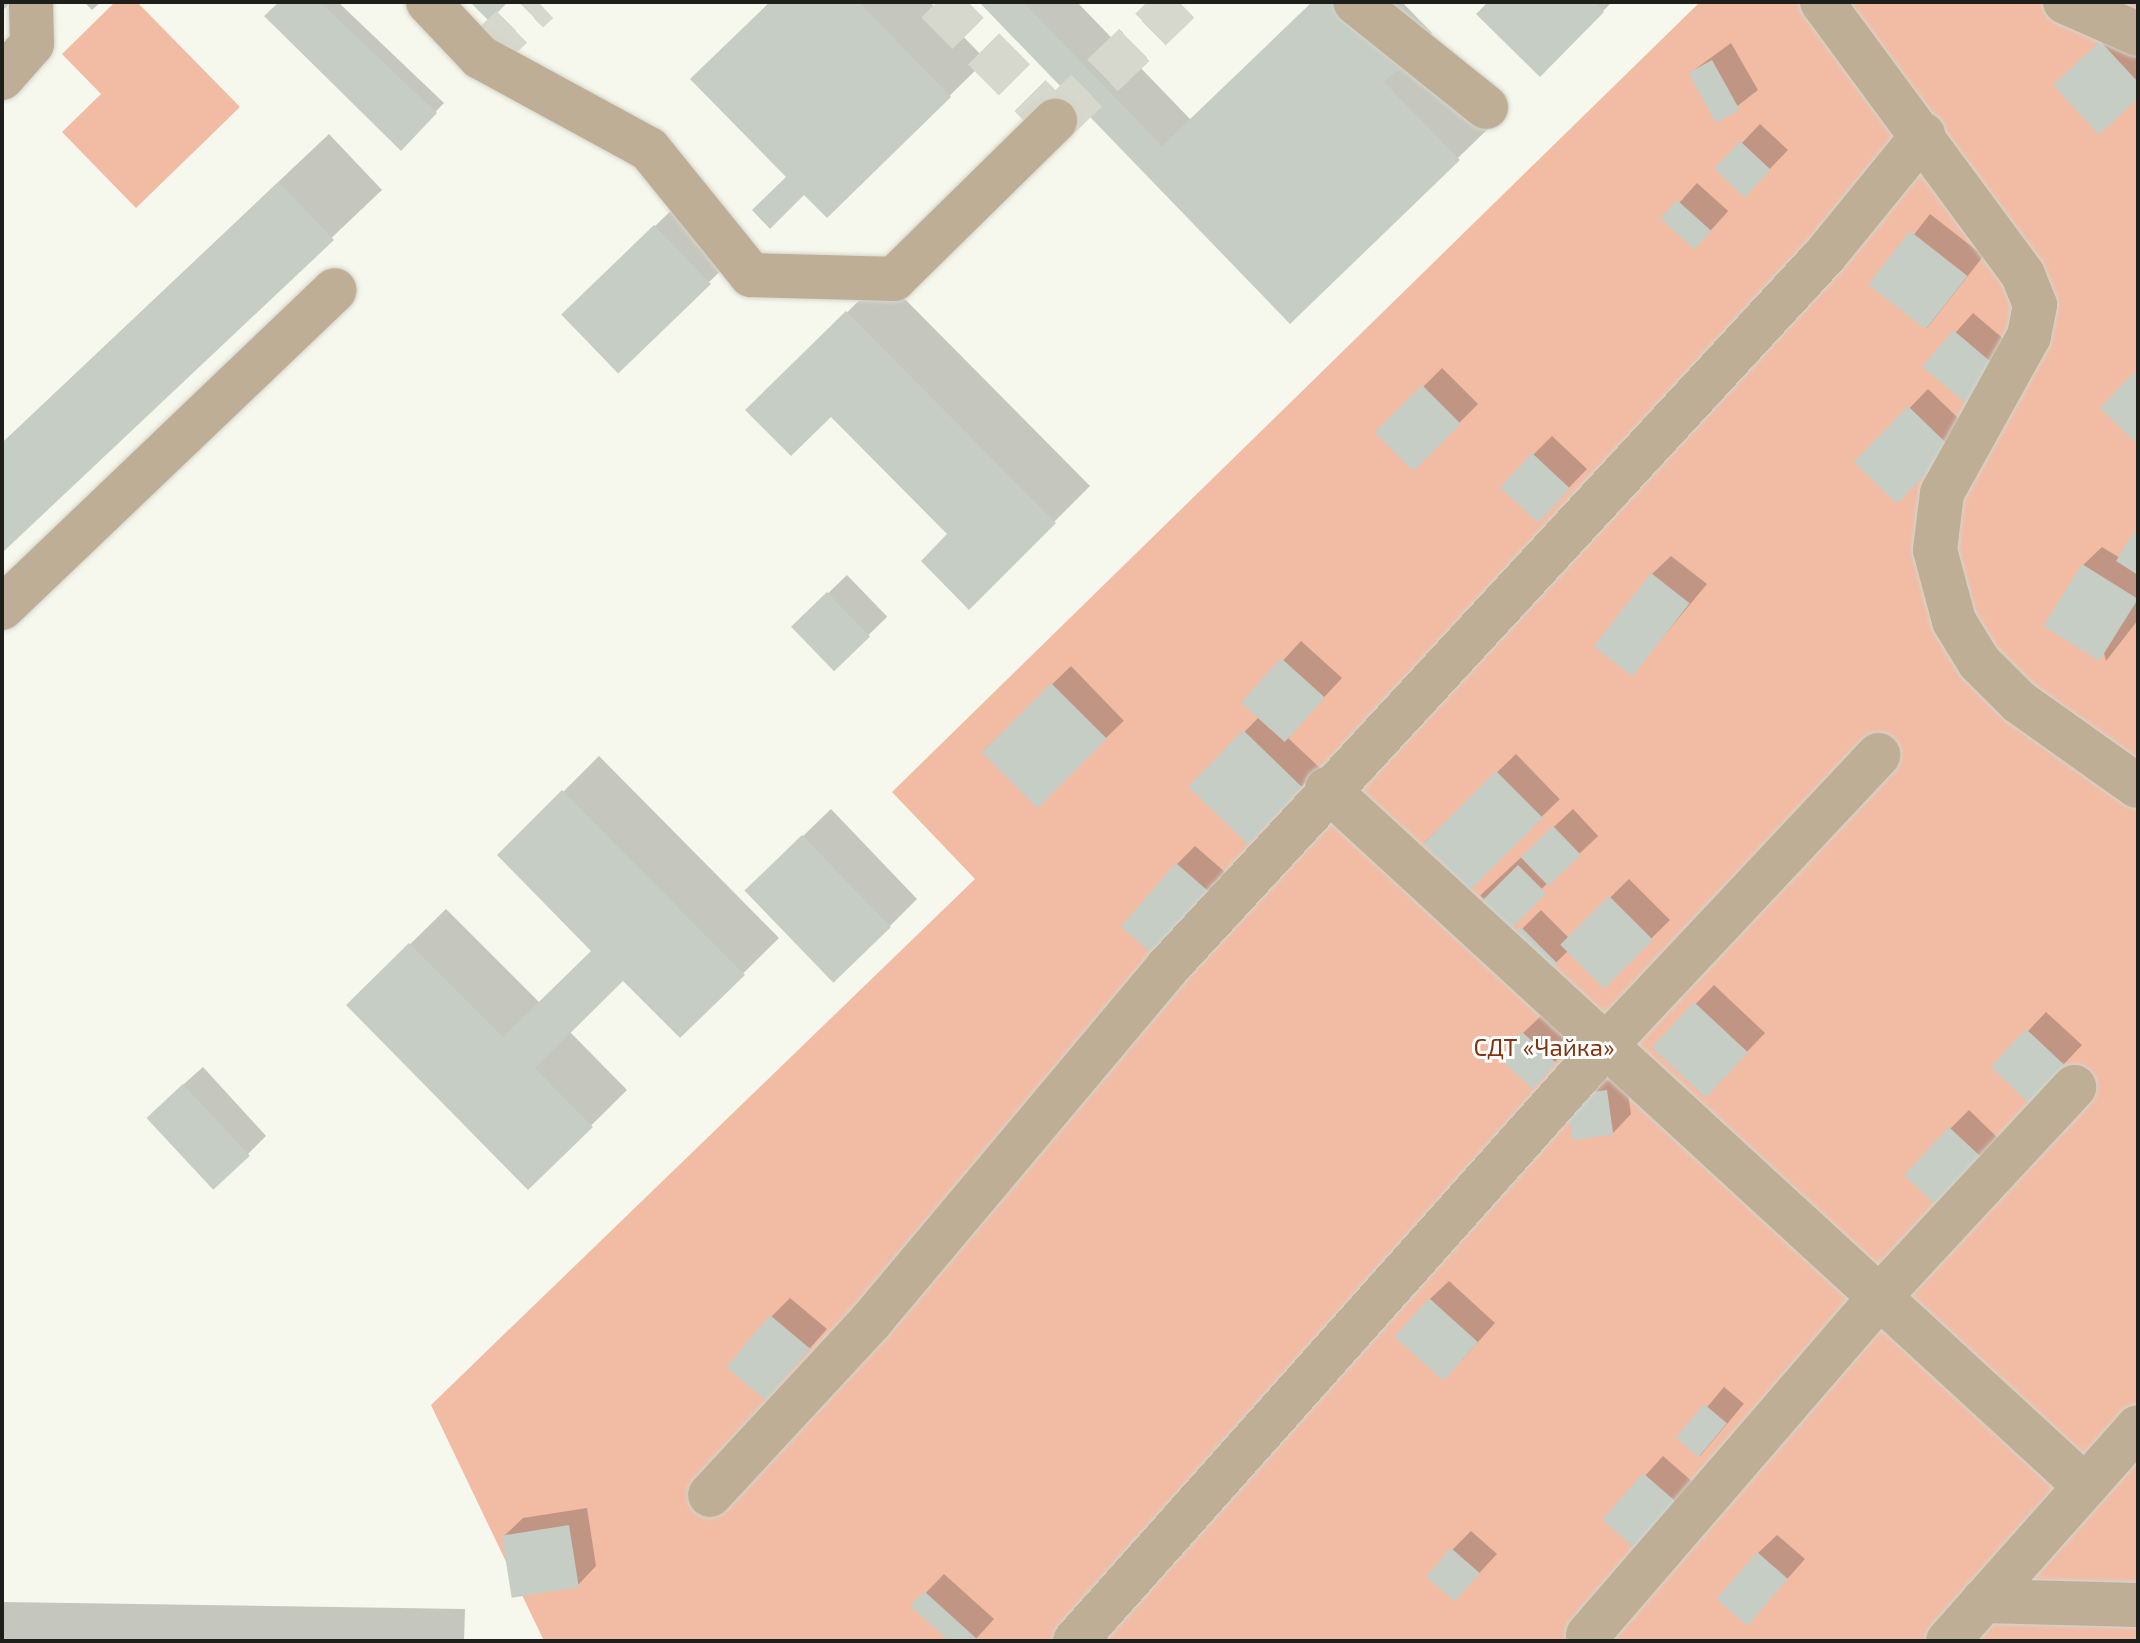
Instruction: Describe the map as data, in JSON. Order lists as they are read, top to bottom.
{
  "parks": ["СДТ «Чайка»"]
}
